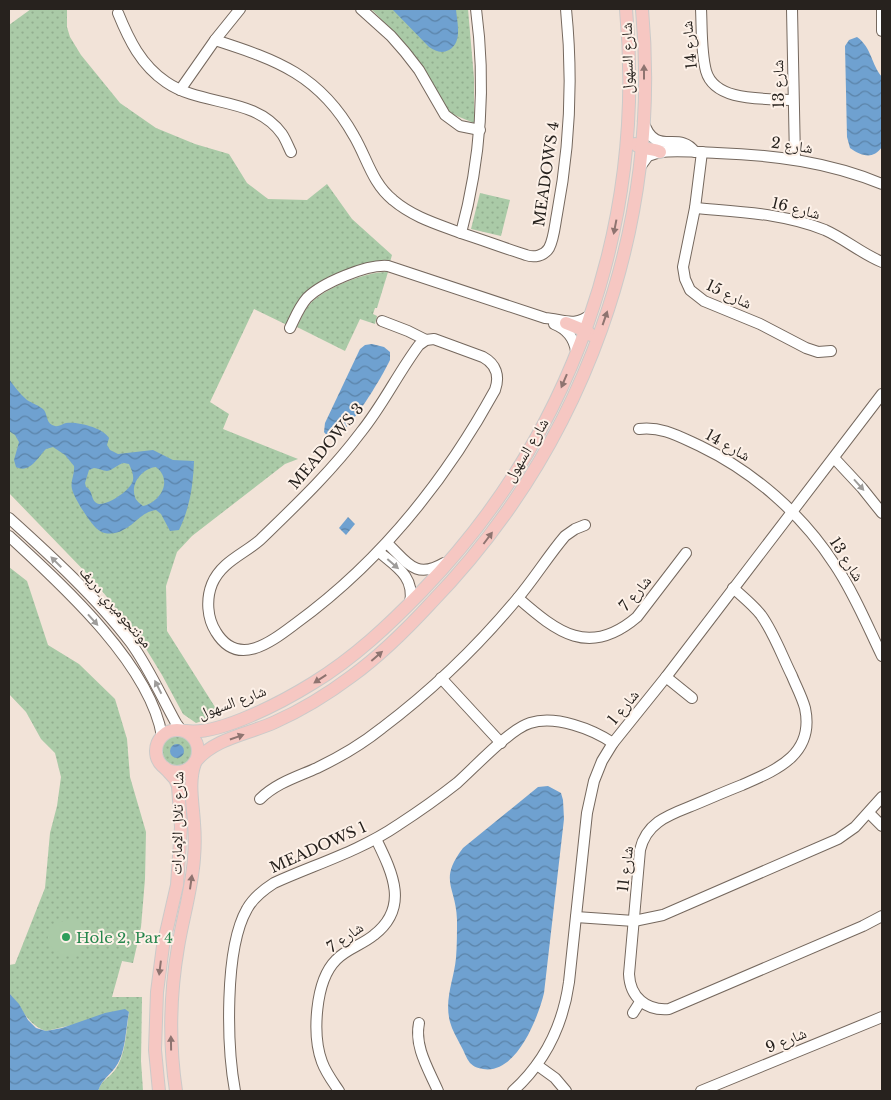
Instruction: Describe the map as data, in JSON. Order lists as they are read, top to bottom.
{
  "streets": {
    "main road": ["شارع السهول", "شارع تلال الإمارات"],
    "street": [
      "شارع 14",
      "شارع 13",
      "شارع 2",
      "MEADOWS 4",
      "شارع 16",
      "شارع 15",
      "MEADOWS 3",
      "شارع 7",
      "مونتجوميري دريف",
      "شارع 1",
      "MEADOWS 1",
      "شارع 11",
      "شارع 9"
    ]
  },
  "crossings": [
    ["شارع 14", "شارع 13"],
    ["شارع 14", "شارع 1"],
    ["شارع السهول", "مونتجوميري دريف"],
    ["شارع السهول", "شارع تلال الإمارات"],
    ["شارع 13", "شارع 2"],
    ["شارع 13", "شارع 1"],
    ["شارع 2", "شارع 15"],
    ["شارع 16", "شارع 15"],
    ["شارع 7", "MEADOWS 1"],
    ["مونتجوميري دريف", "شارع تلال الإمارات"],
    ["شارع 1", "MEADOWS 1"],
    ["شارع 1", "شارع 11"]
  ],
  "places": ["Hole 2, Par 4"]
}
